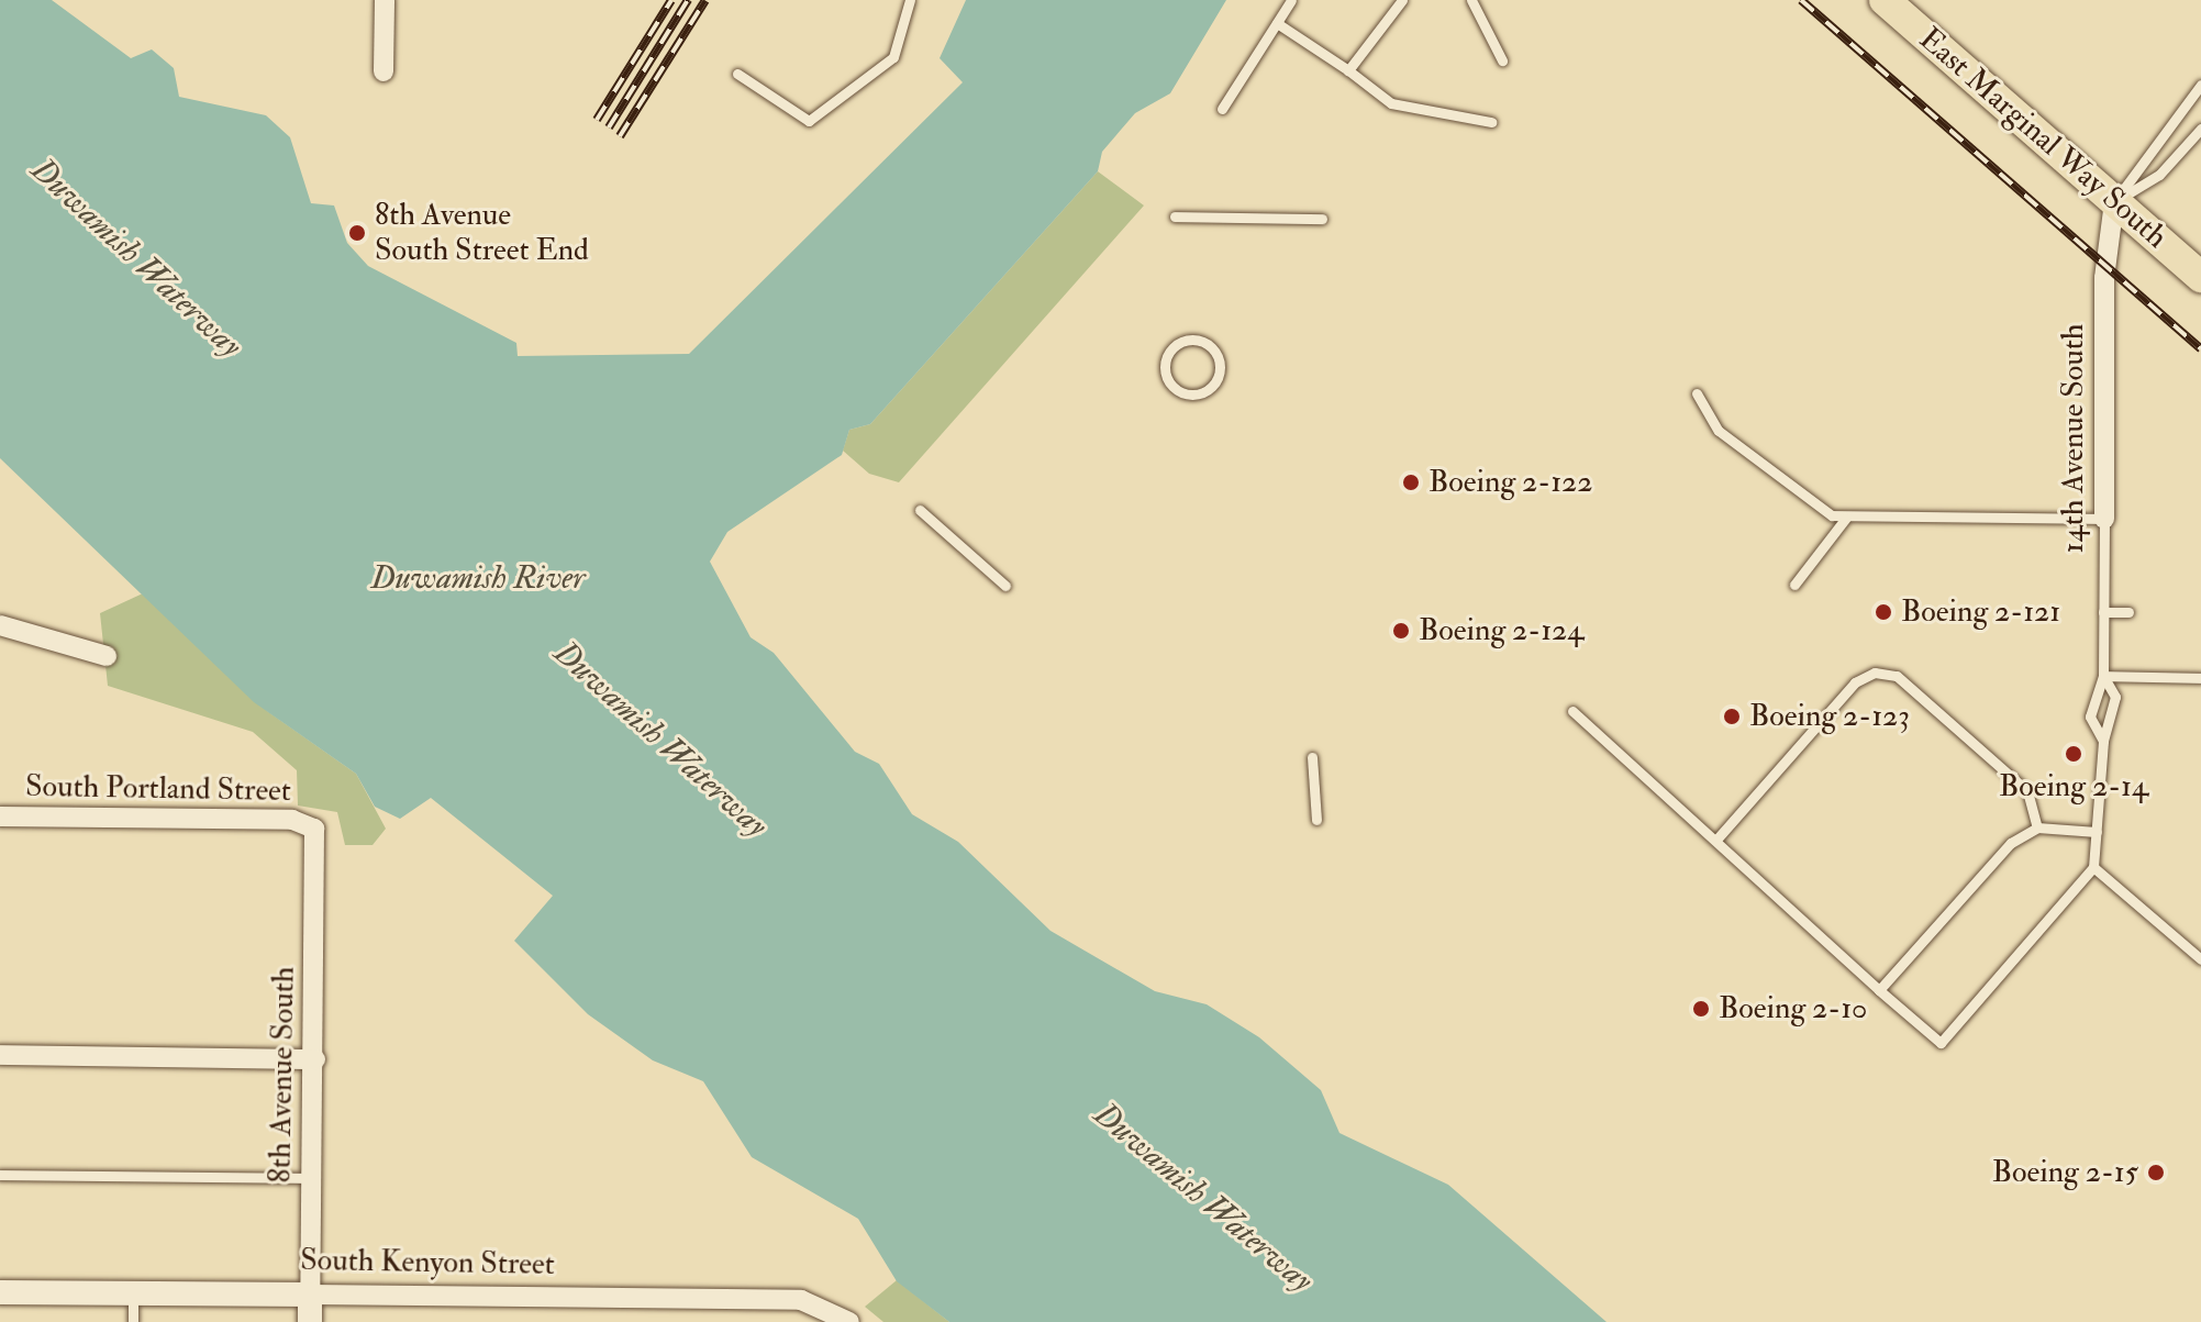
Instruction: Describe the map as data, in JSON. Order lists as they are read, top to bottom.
{
  "streets": {
    "main road": ["East Marginal Way South"],
    "street": [
      "14th Avenue South",
      "South Portland Street",
      "8th Avenue South",
      "South Kenyon Street"
    ]
  },
  "crossings": [
    ["East Marginal Way South", "14th Avenue South"],
    ["South Portland Street", "8th Avenue South"],
    ["8th Avenue South", "South Kenyon Street"]
  ],
  "water": ["Duwamish Waterway", "Duwamish River"],
  "places": [
    "8th Avenue South Street End",
    "Boeing 2-122",
    "Boeing 2-121",
    "Boeing 2-124",
    "Boeing 2-123",
    "Boeing 2-14",
    "Boeing 2-10",
    "Boeing 2-15"
  ]
}
